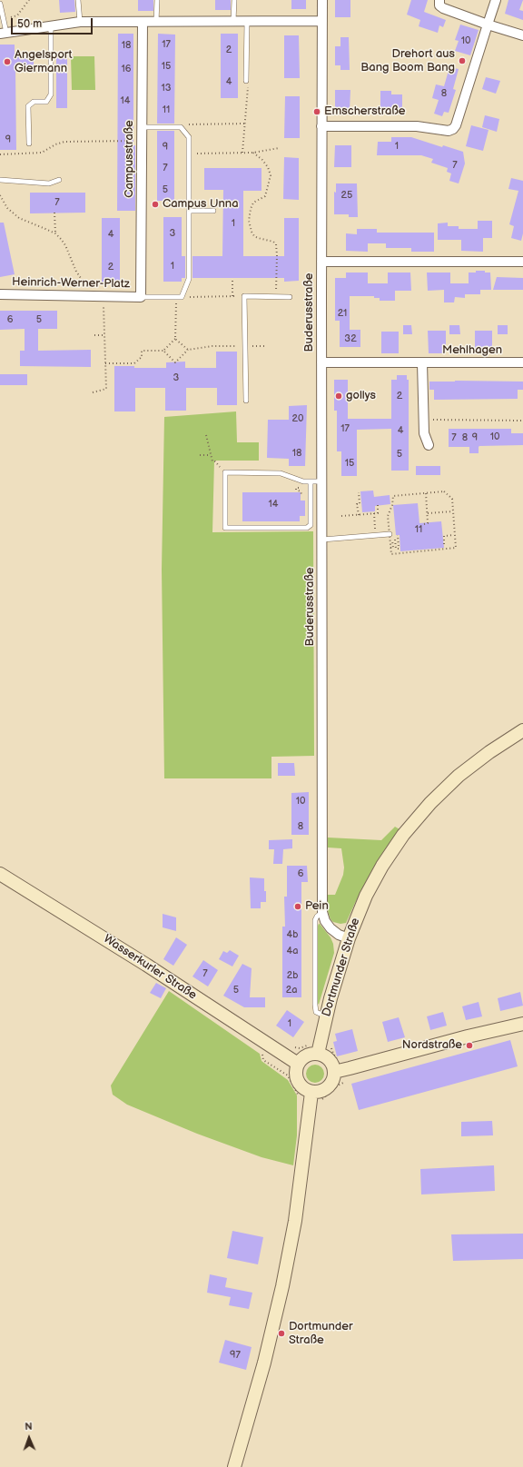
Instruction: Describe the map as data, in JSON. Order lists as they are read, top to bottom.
{
  "streets": {
    "main road": ["Wasserkurler Straße", "Dortmunder Straße"],
    "street": [
      "Campusstraße",
      "Heinrich-Werner-Platz",
      "Buderusstraße",
      "Mehlhagen"
    ]
  },
  "crossings": [
    ["Campusstraße", "Heinrich-Werner-Platz"],
    ["Buderusstraße", "Mehlhagen"],
    ["Buderusstraße", "Dortmunder Straße"],
    ["Wasserkurler Straße", "Dortmunder Straße"]
  ],
  "places": [
    "Drehort aus Bang Boom Bang",
    "Angelsport Giermann",
    "Emscherstraße",
    "Campus Unna",
    "gollys",
    "Pein",
    "Nordstraße",
    "Dortmunder Straße"
  ],
  "house_numbers": [
    "10",
    "17",
    "18",
    "2",
    "15",
    "16",
    "4",
    "13",
    "8",
    "14",
    "11",
    "9",
    "1",
    "9",
    "7",
    "7",
    "5",
    "25",
    "7",
    "1",
    "3",
    "4",
    "1",
    "2",
    "21",
    "6",
    "5",
    "32",
    "3",
    "2",
    "20",
    "17",
    "4",
    "10",
    "7",
    "8",
    "9",
    "18",
    "5",
    "15",
    "14",
    "11",
    "10",
    "8",
    "6",
    "4b",
    "4a",
    "7",
    "2b",
    "5",
    "2a",
    "1",
    "97"
  ],
  "scale_bar": "50 m",
  "north": "top"
}
